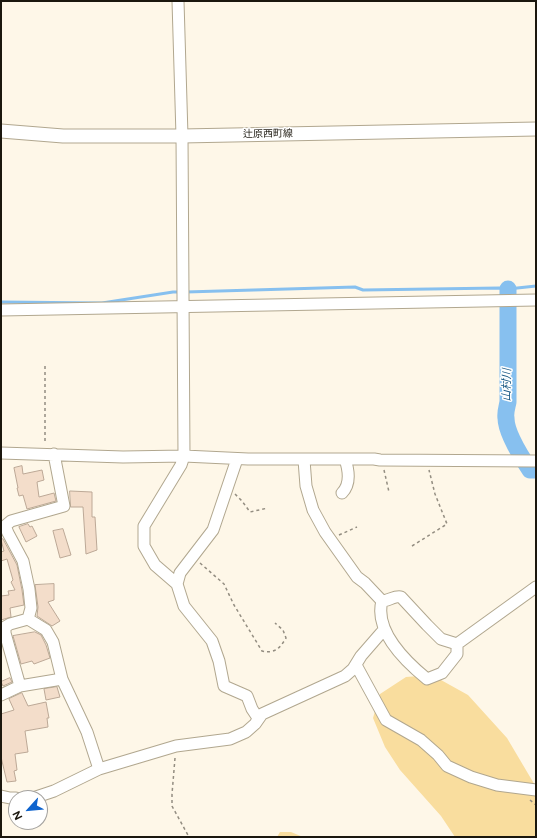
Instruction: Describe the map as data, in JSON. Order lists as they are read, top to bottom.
{
  "streets": {
    "main road": ["辻原西町線"]
  },
  "water": ["山村川"],
  "north": "bottom left"
}
